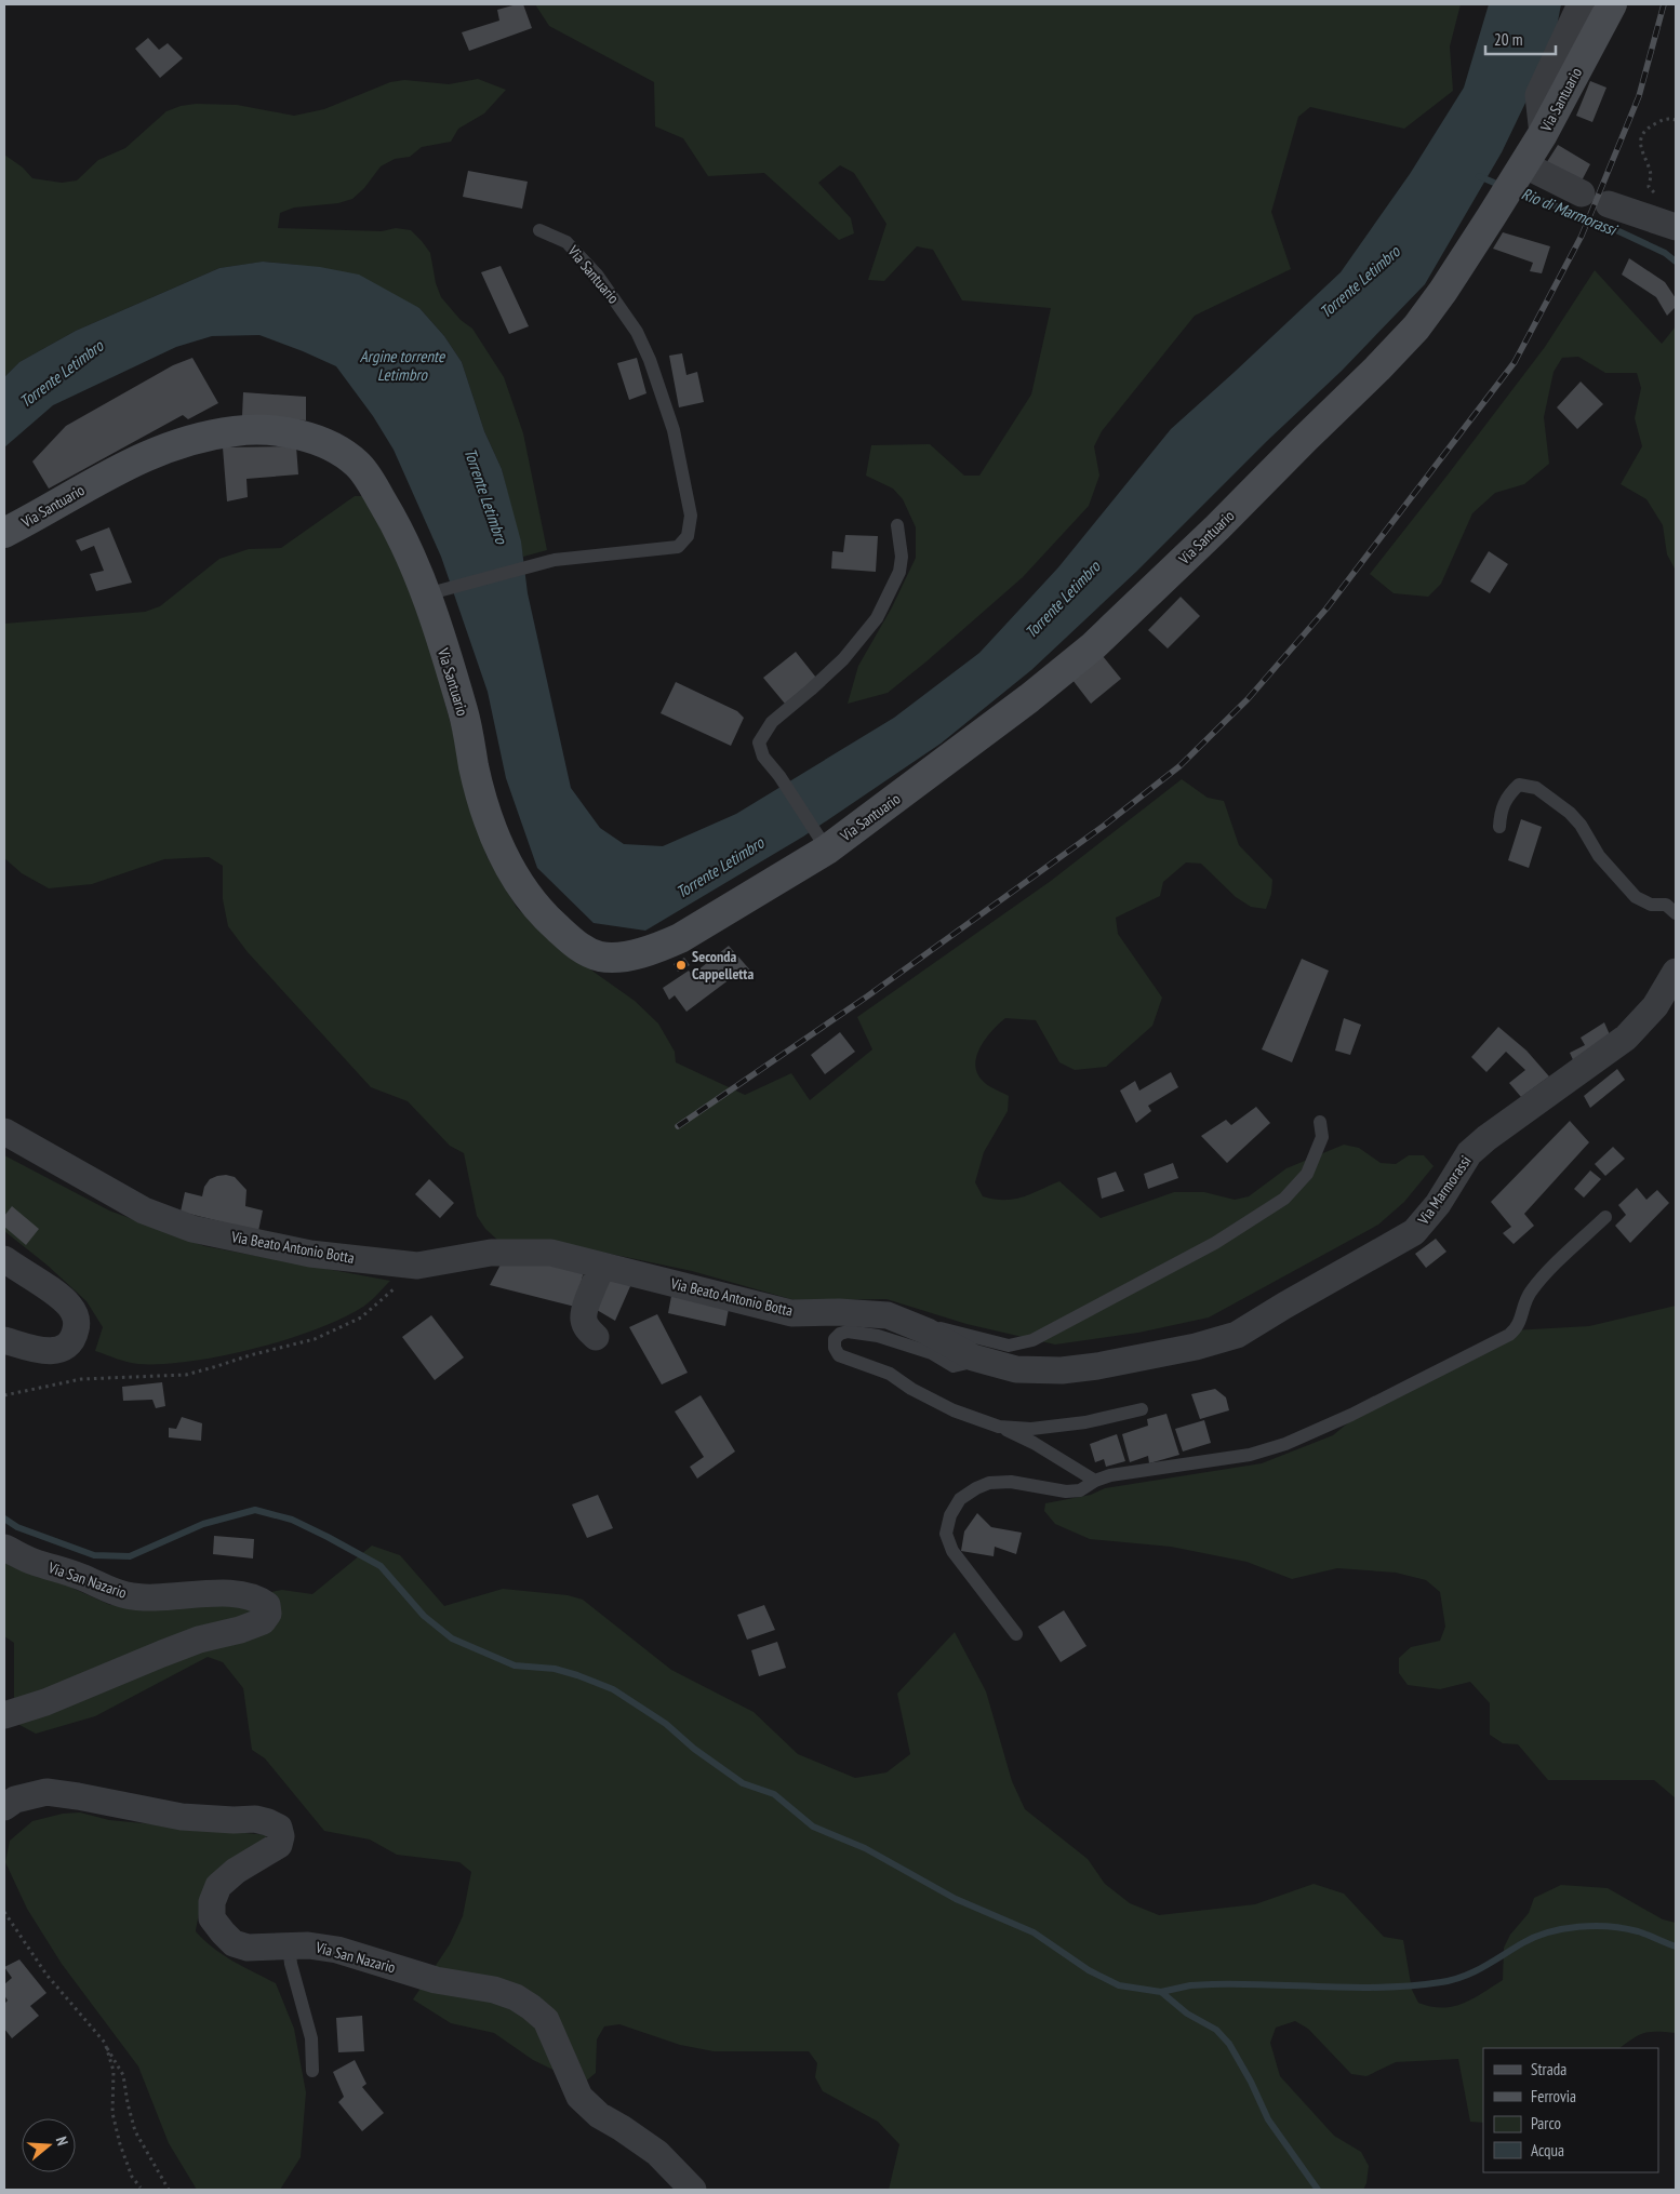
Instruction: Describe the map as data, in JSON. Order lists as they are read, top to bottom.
{
  "streets": {
    "main road": ["Via Santuario"],
    "street": ["Via Marmorassi", "Via Beato Antonio Botta", "Via San Nazario"]
  },
  "crossings": [
    ["Via Marmorassi", "Via Beato Antonio Botta"]
  ],
  "water": ["Rio di Marmorassi", "Torrente Letimbro", "Argine torrente Letimbro"],
  "places": ["Seconda Cappelletta"],
  "legend": [
    "Strada",
    "Ferrovia",
    "Parco",
    "Acqua"
  ],
  "scale_bar": "20 m",
  "north": "right"
}
